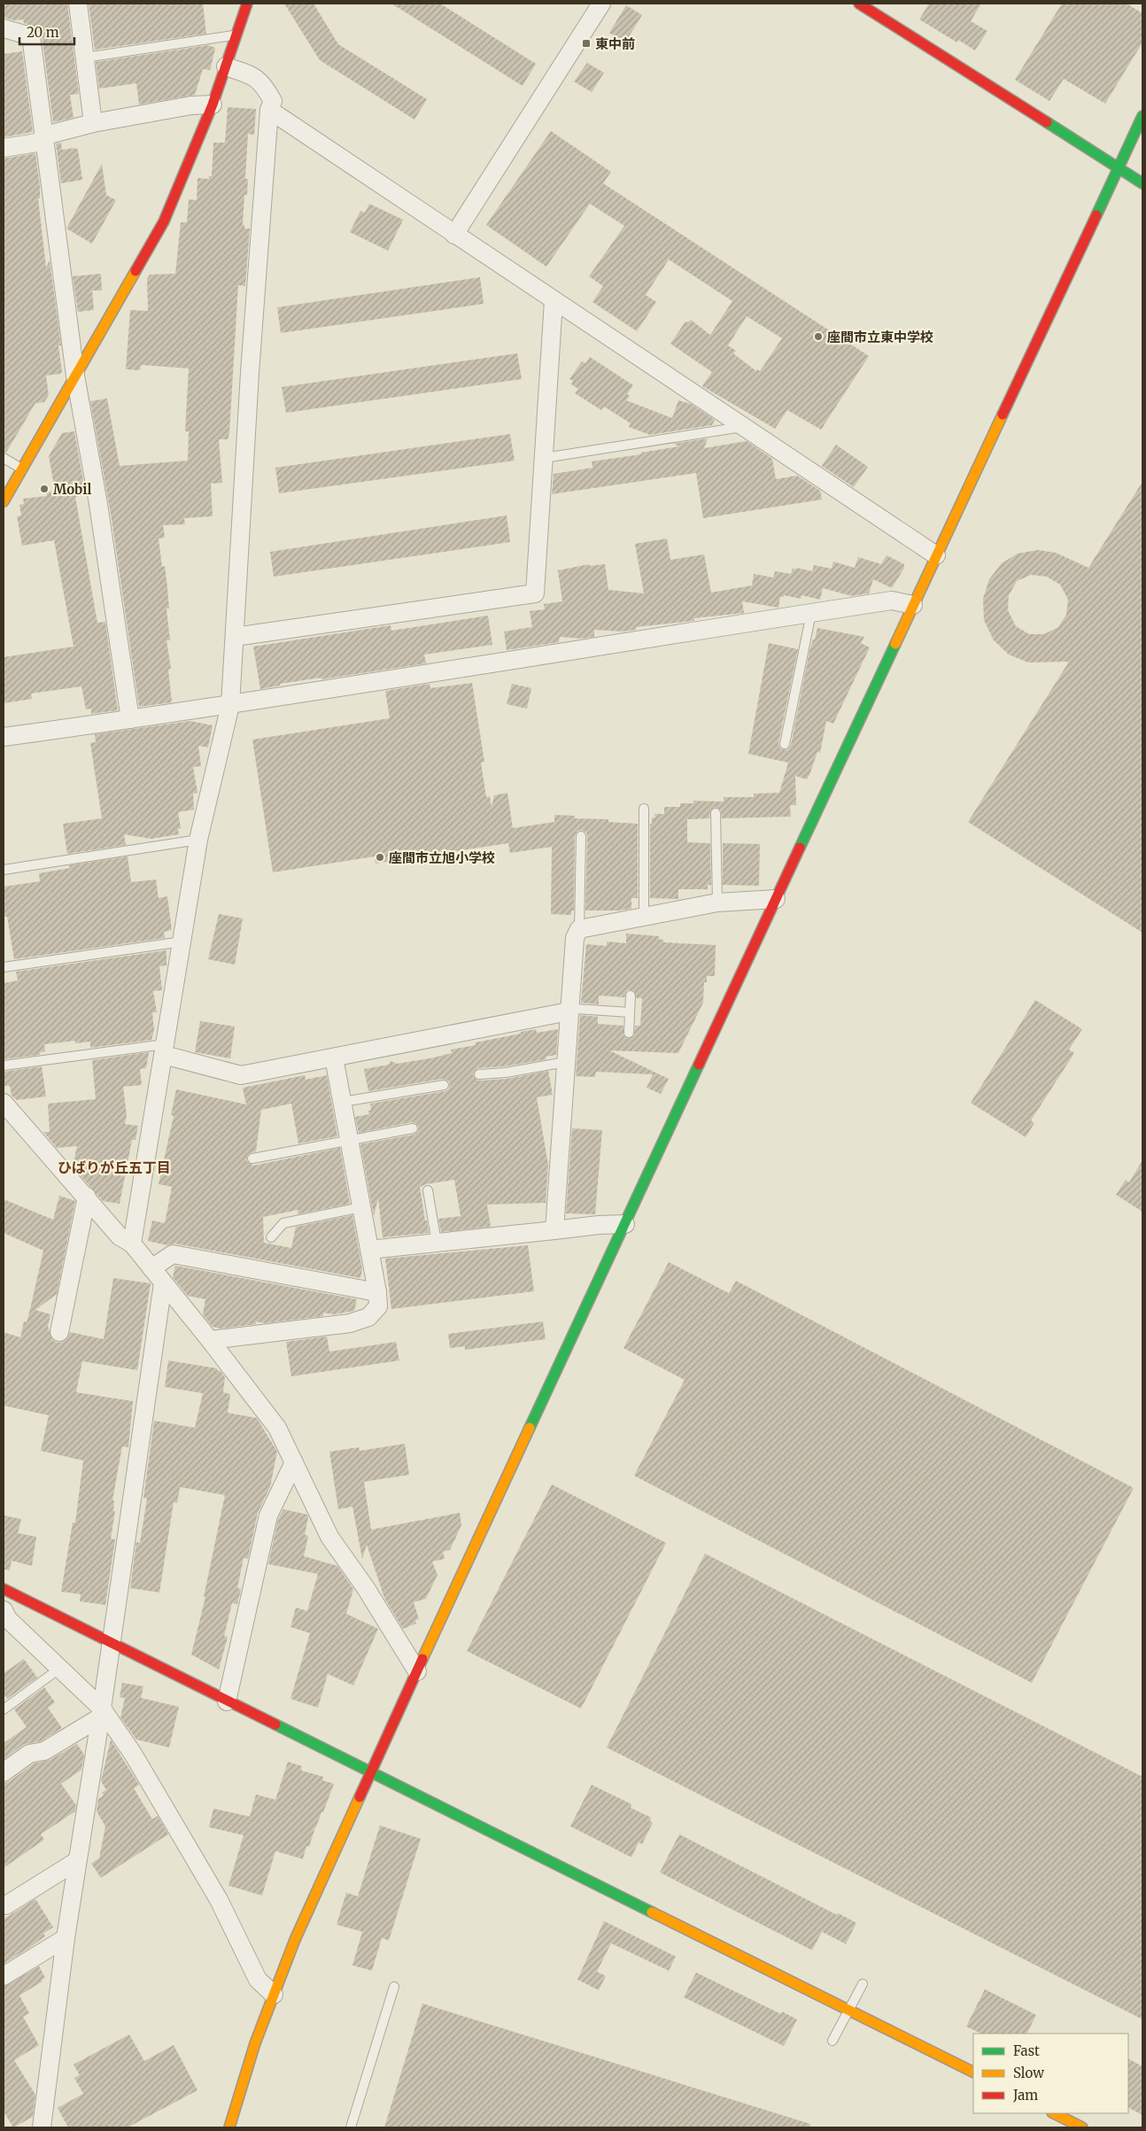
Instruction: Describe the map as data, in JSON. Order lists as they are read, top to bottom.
{
  "districts": ["ひばりが丘五丁目"],
  "places": {
    "transit": ["東中前"],
    "other": ["座間市立東中学校", "Mobil", "座間市立旭小学校"]
  },
  "legend": ["Fast", "Slow", "Jam"],
  "scale_bar": "20 m"
}
